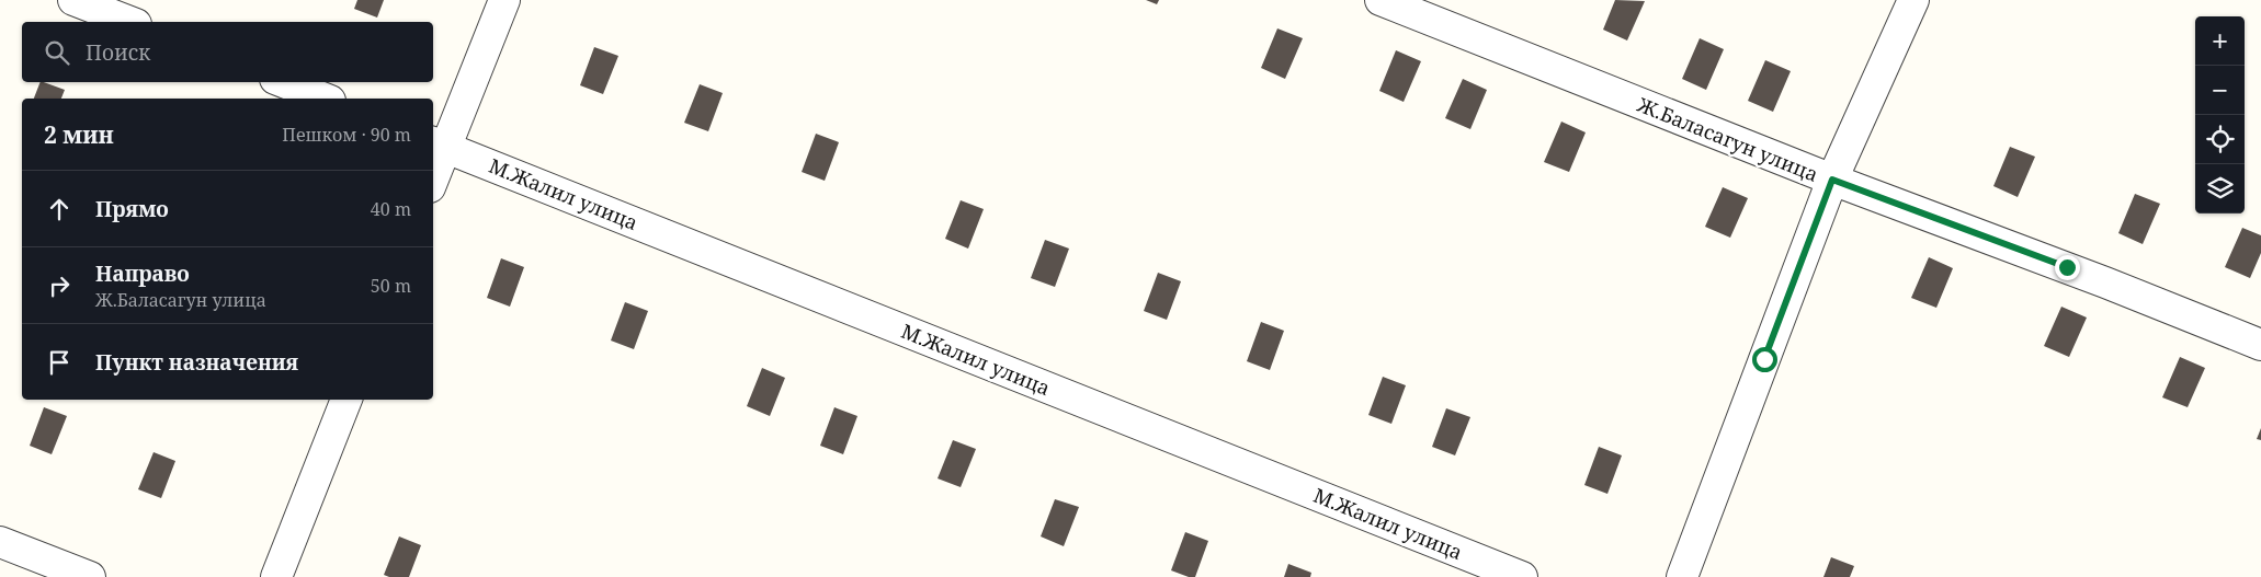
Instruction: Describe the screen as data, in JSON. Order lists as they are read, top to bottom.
{
  "streets": {
    "street": ["Ж.Баласагун улица", "М.Жалил улица"]
  },
  "page": {
    "map_buttons": ["+", "−"],
    "search": "Поиск",
    "heading": ["2 мин", "Пешком · 90 m"],
    "list": [
      ["Прямо", "40 m"],
      ["Направо", "Ж.Баласагун улица", "50 m"],
      "Пункт назначения"
    ]
  }
}
